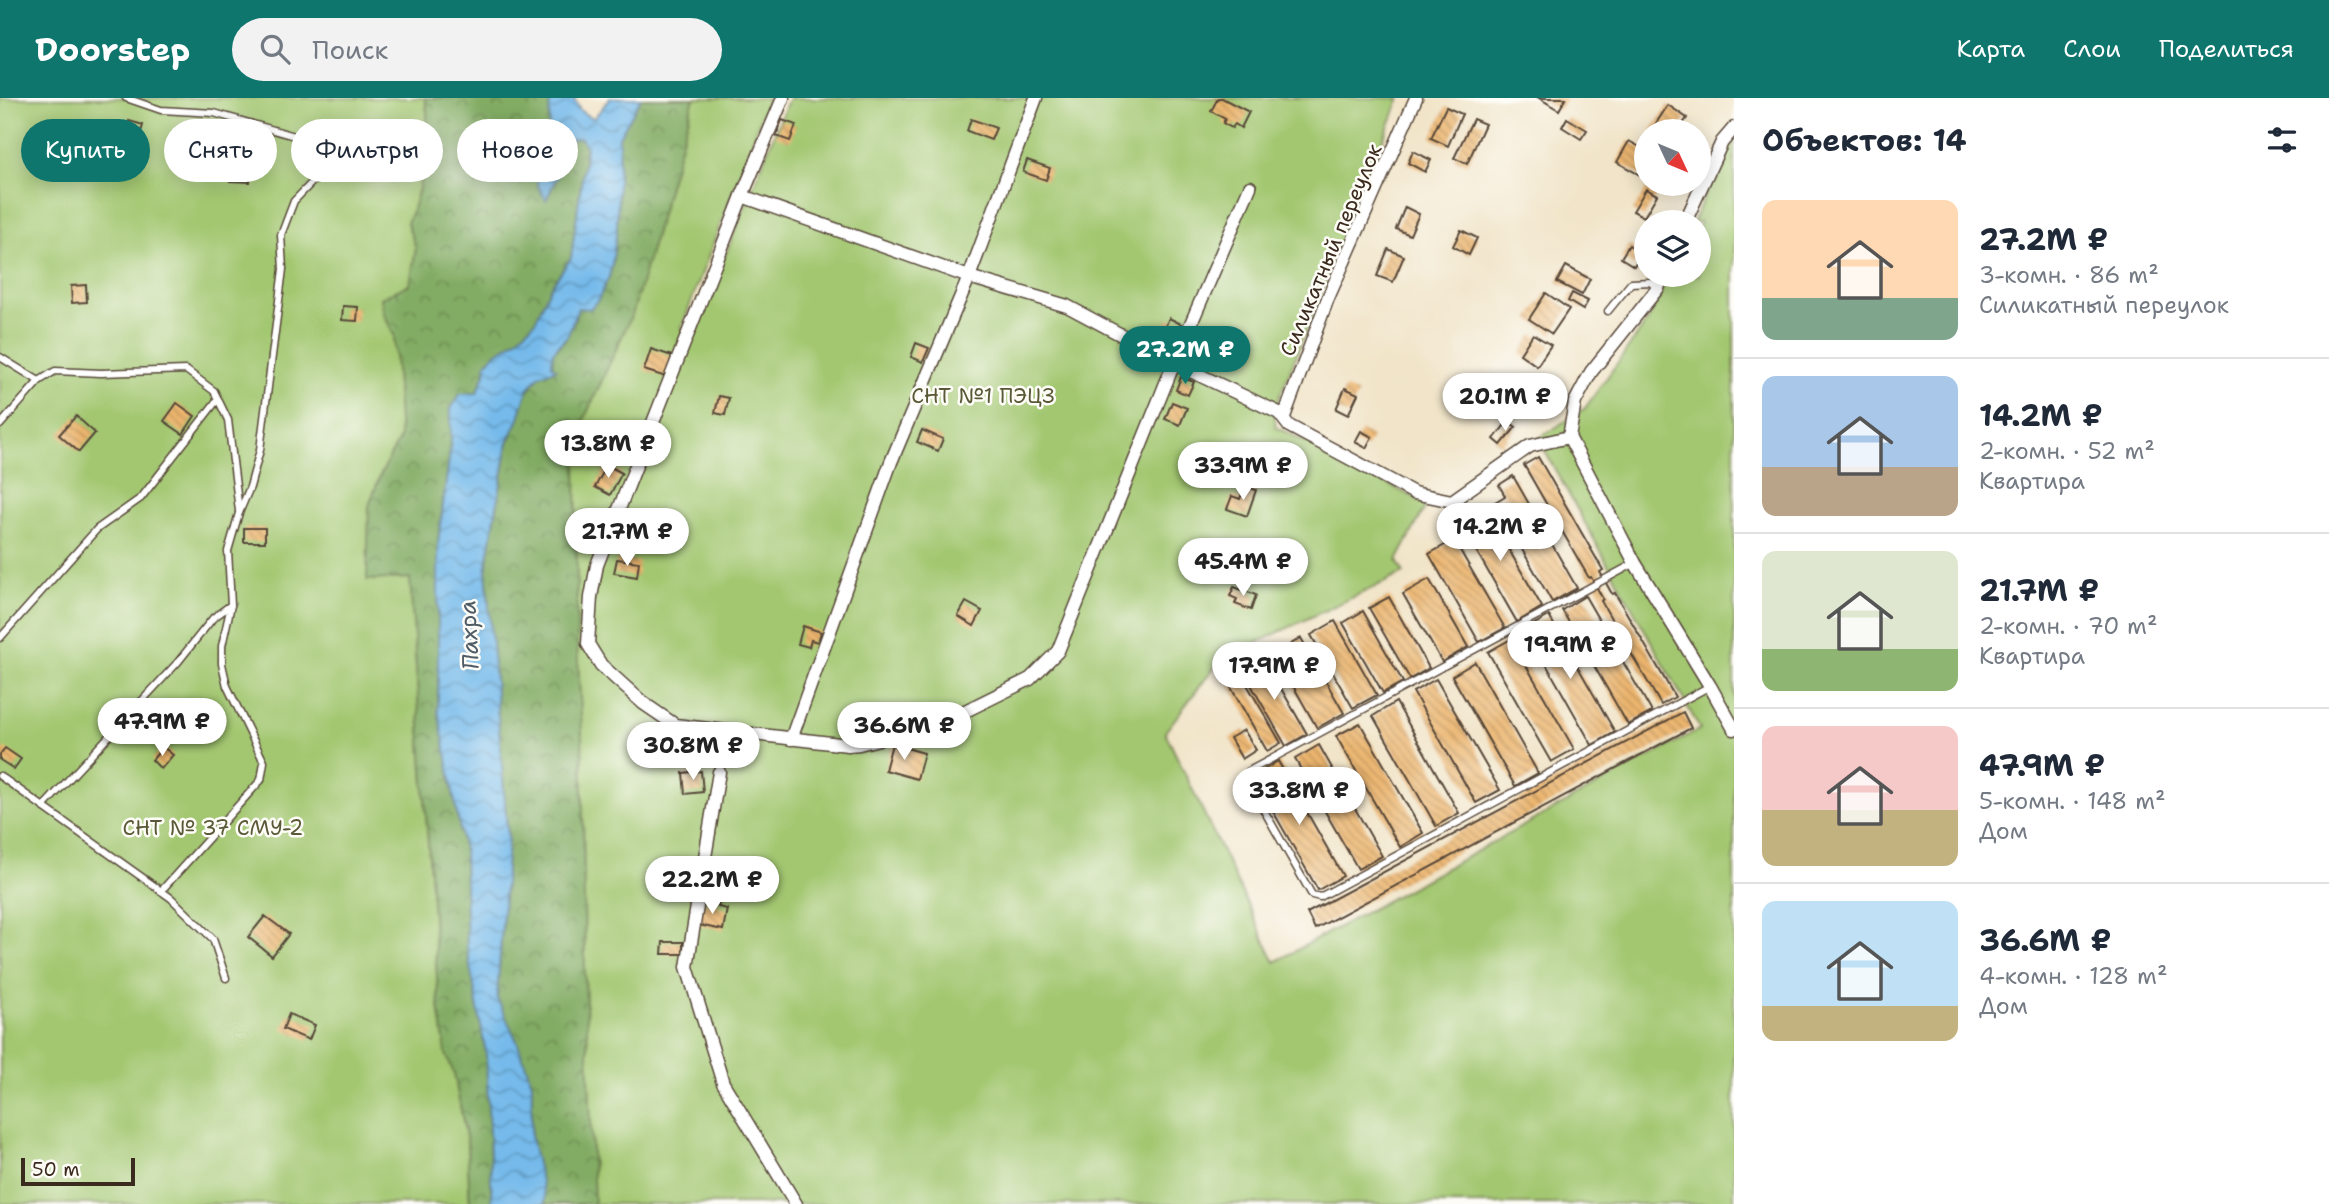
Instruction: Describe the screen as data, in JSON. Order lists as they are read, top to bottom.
{
  "streets": {
    "street": ["Силикатный переулок"]
  },
  "water": ["Пахра"],
  "parks": ["СНТ №1 ПЭЦЗ", "СНТ № 37 СМУ-2"],
  "scale_bar": "50 m",
  "north": "bottom right",
  "page": {
    "header": "Doorstep",
    "search": "Поиск",
    "nav": ["Карта", "Слои", "Поделиться"],
    "heading": "Объектов: 14",
    "chip": [
      "Купить",
      "Снять",
      "Фильтры",
      "Новое"
    ],
    "list": [
      {
        "name": "27.2M ₽",
        "note": "3-комн. · 86 m² · Силикатный переулок"
      },
      {
        "name": "14.2M ₽",
        "note": "2-комн. · 52 m² · Квартира"
      },
      {
        "name": "21.7M ₽",
        "note": "2-комн. · 70 m² · Квартира"
      },
      {
        "name": "47.9M ₽",
        "note": "5-комн. · 148 m² · Дом"
      },
      {
        "name": "36.6M ₽",
        "note": "4-комн. · 128 m² · Дом"
      }
    ],
    "price": [
      "27.2M ₽",
      "20.1M ₽",
      "13.8M ₽",
      "33.9M ₽",
      "14.2M ₽",
      "21.7M ₽",
      "45.4M ₽",
      "19.9M ₽",
      "17.9M ₽",
      "47.9M ₽",
      "36.6M ₽",
      "30.8M ₽",
      "33.8M ₽",
      "22.2M ₽"
    ],
    "scale": "50 m"
  }
}
